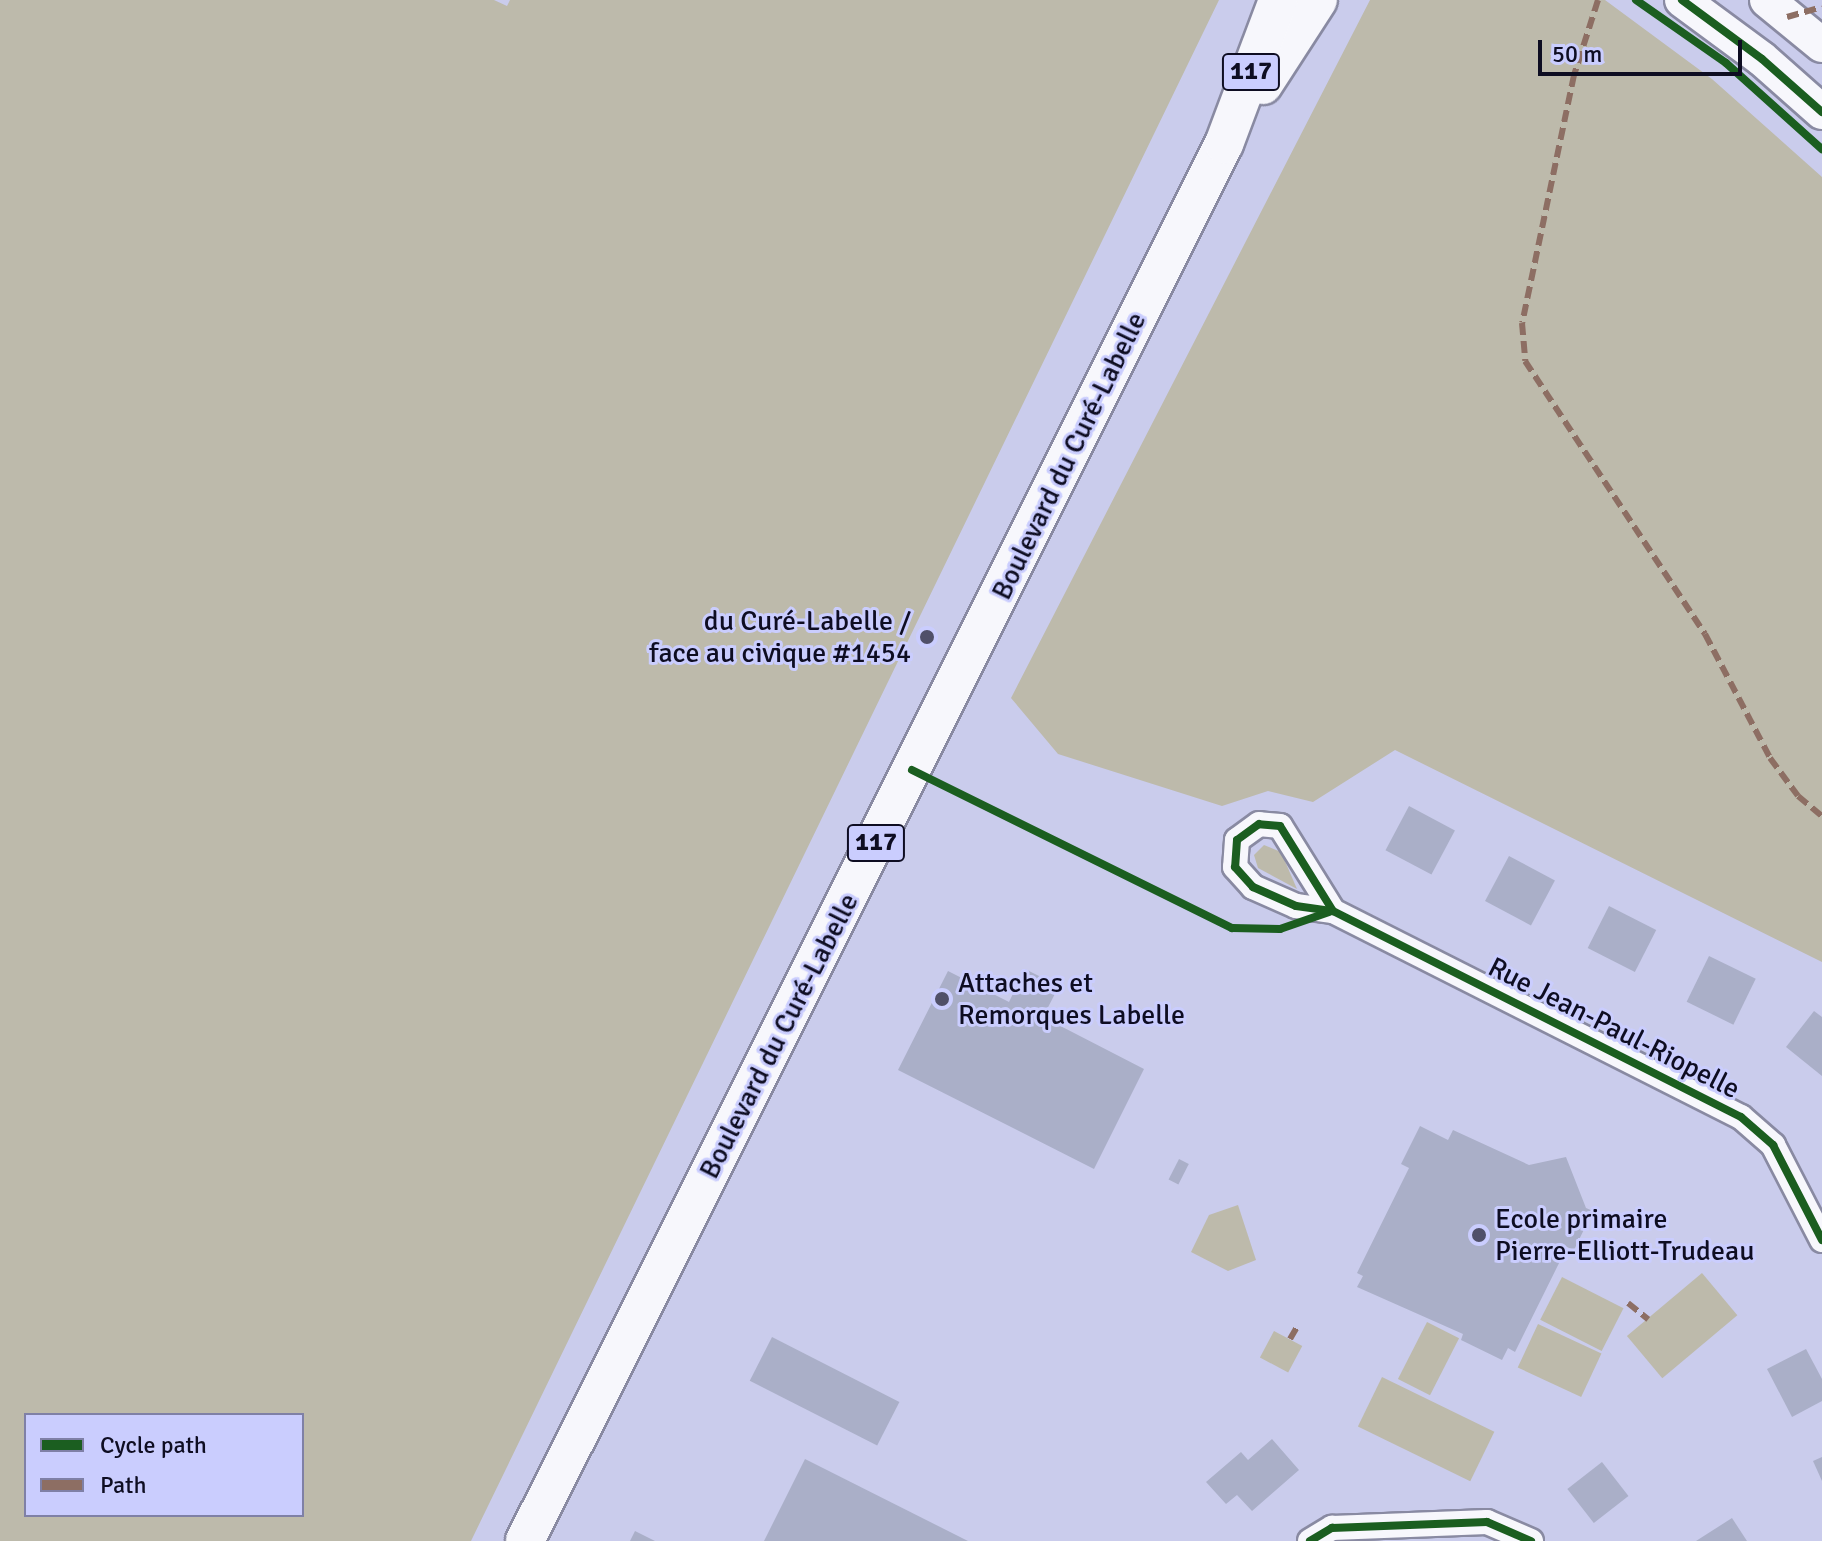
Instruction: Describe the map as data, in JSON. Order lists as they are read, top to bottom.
{
  "streets": {
    "main road": ["117", "Boulevard du Curé-Labelle"],
    "street": ["Rue Jean-Paul-Riopelle"]
  },
  "places": ["du Curé-Labelle / face au civique #1454", "Attaches et Remorques Labelle", "Ecole primaire Pierre-Elliott-Trudeau"],
  "legend": ["Cycle path", "Path"],
  "scale_bar": "50 m"
}
